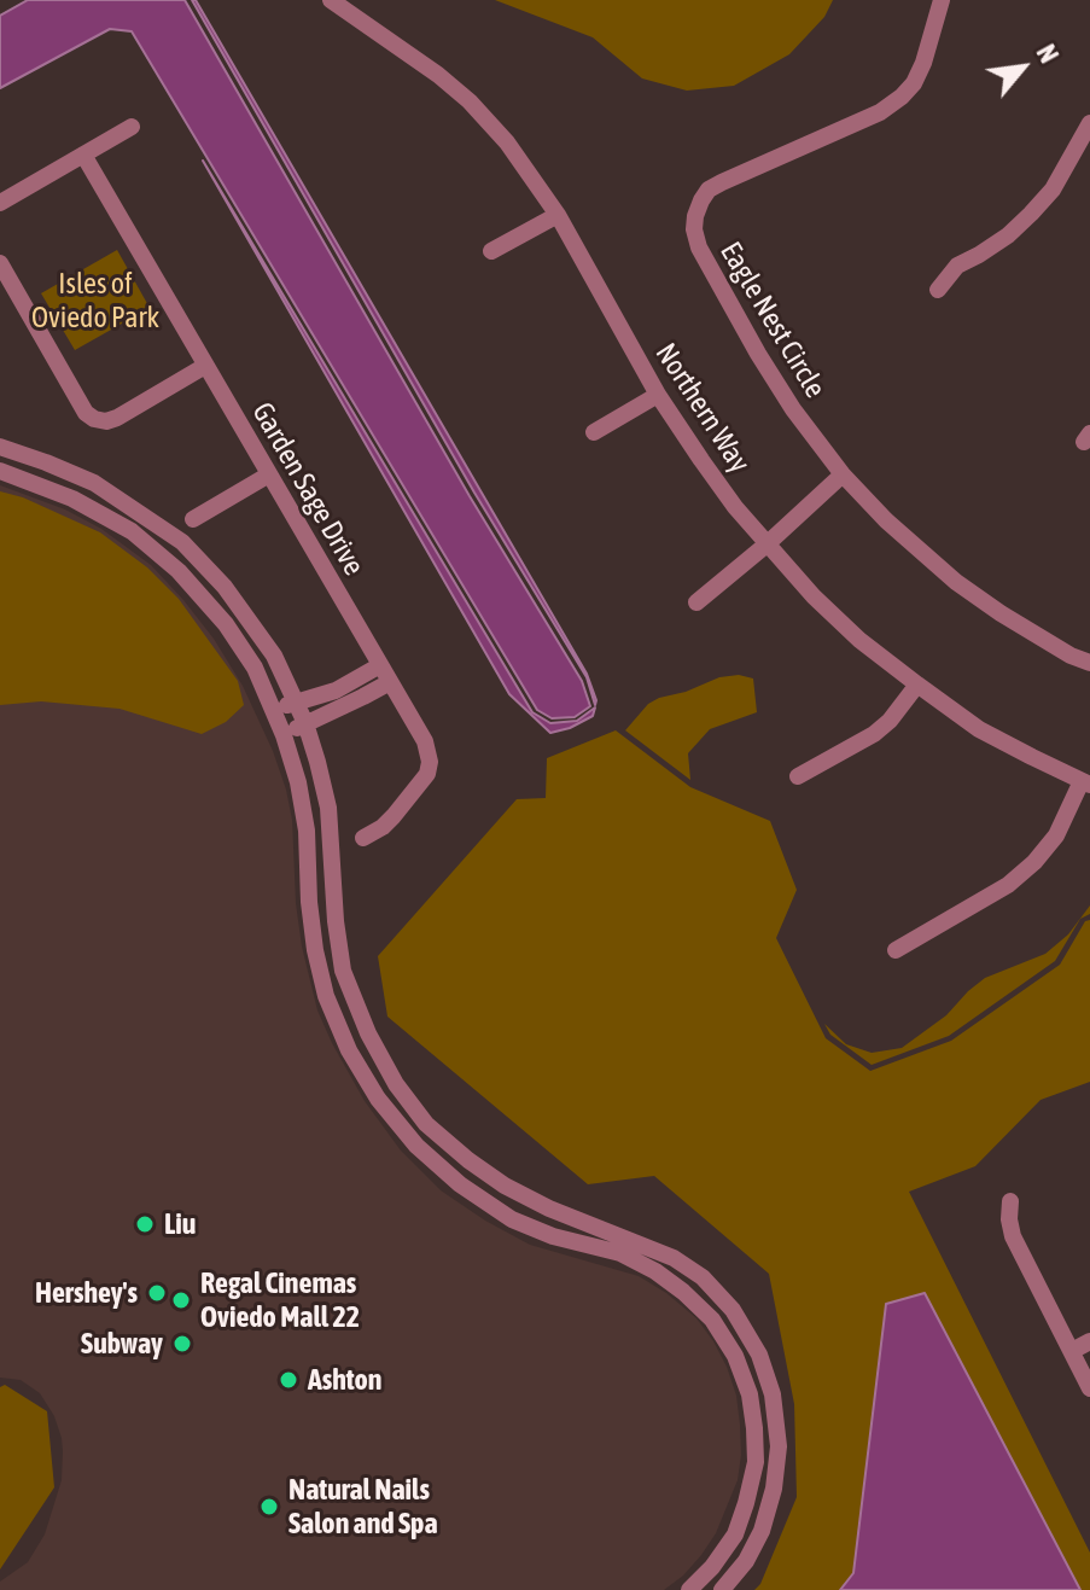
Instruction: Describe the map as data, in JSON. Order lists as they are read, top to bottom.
{
  "streets": {
    "street": ["Eagle Nest Circle", "Northern Way", "Garden Sage Drive"]
  },
  "parks": ["Isles of Oviedo Park"],
  "places": [
    "Liu",
    "Hershey's",
    "Regal Cinemas Oviedo Mall 22",
    "Subway",
    "Ashton",
    "Natural Nails Salon and Spa"
  ],
  "north": "top right"
}
